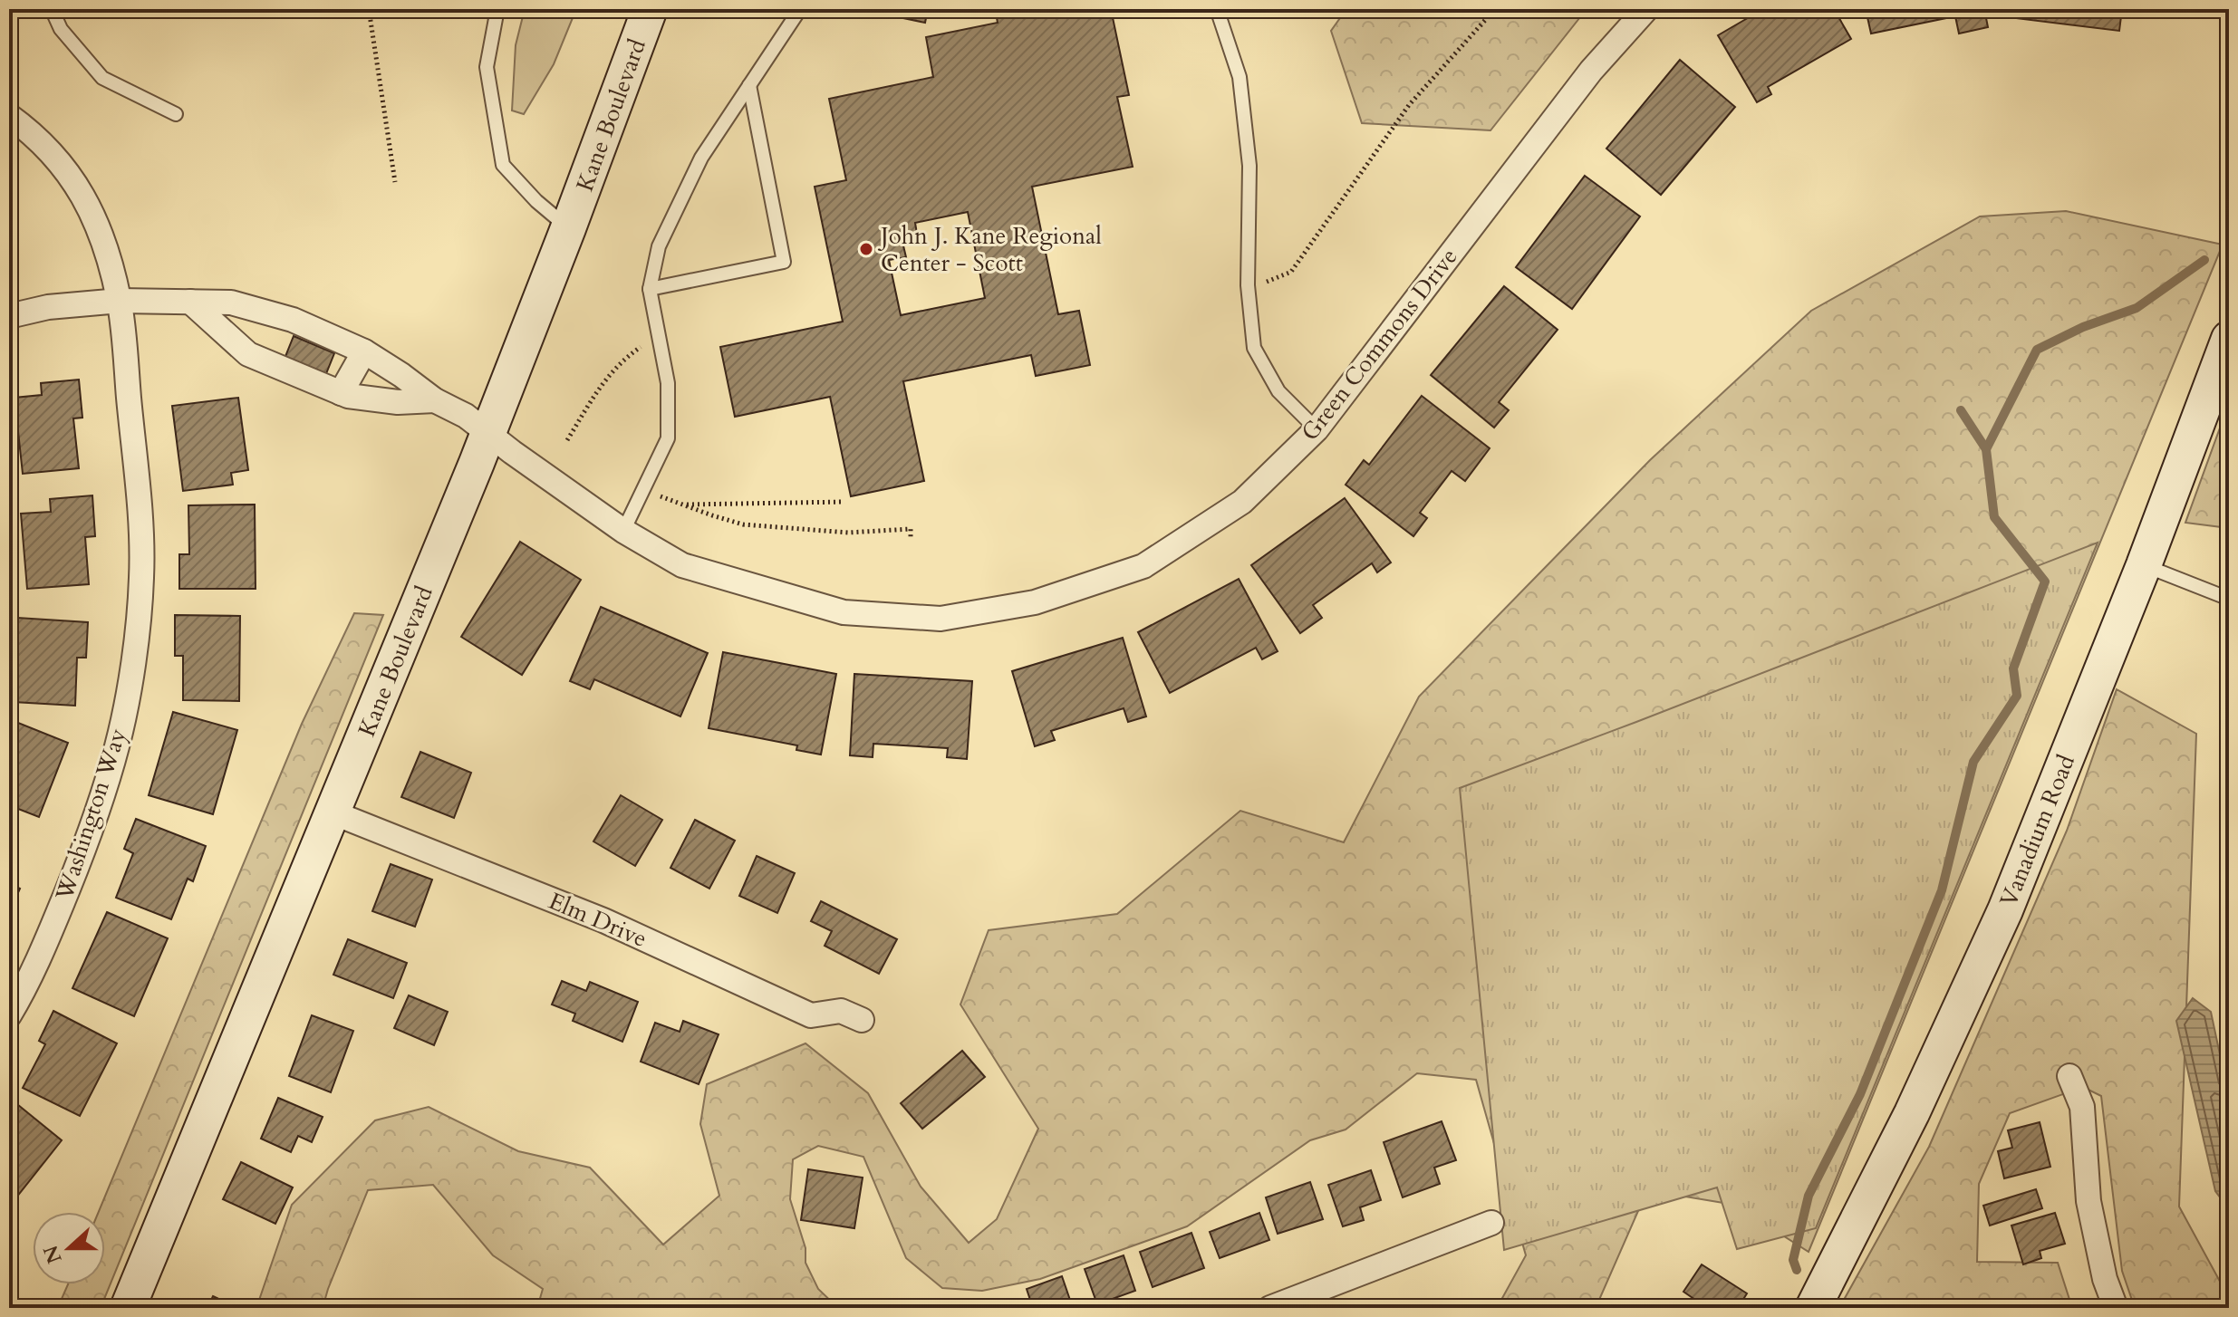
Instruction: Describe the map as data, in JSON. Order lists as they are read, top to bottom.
{
  "streets": {
    "street": [
      "Kane Boulevard",
      "Green Commons Drive",
      "Washington Way",
      "Vanadium Road",
      "Elm Drive"
    ]
  },
  "crossings": [
    ["Kane Boulevard", "Green Commons Drive"],
    ["Kane Boulevard", "Elm Drive"],
    ["Green Commons Drive", "Washington Way"]
  ],
  "places": ["John J. Kane Regional Center - Scott"],
  "north": "left"
}
